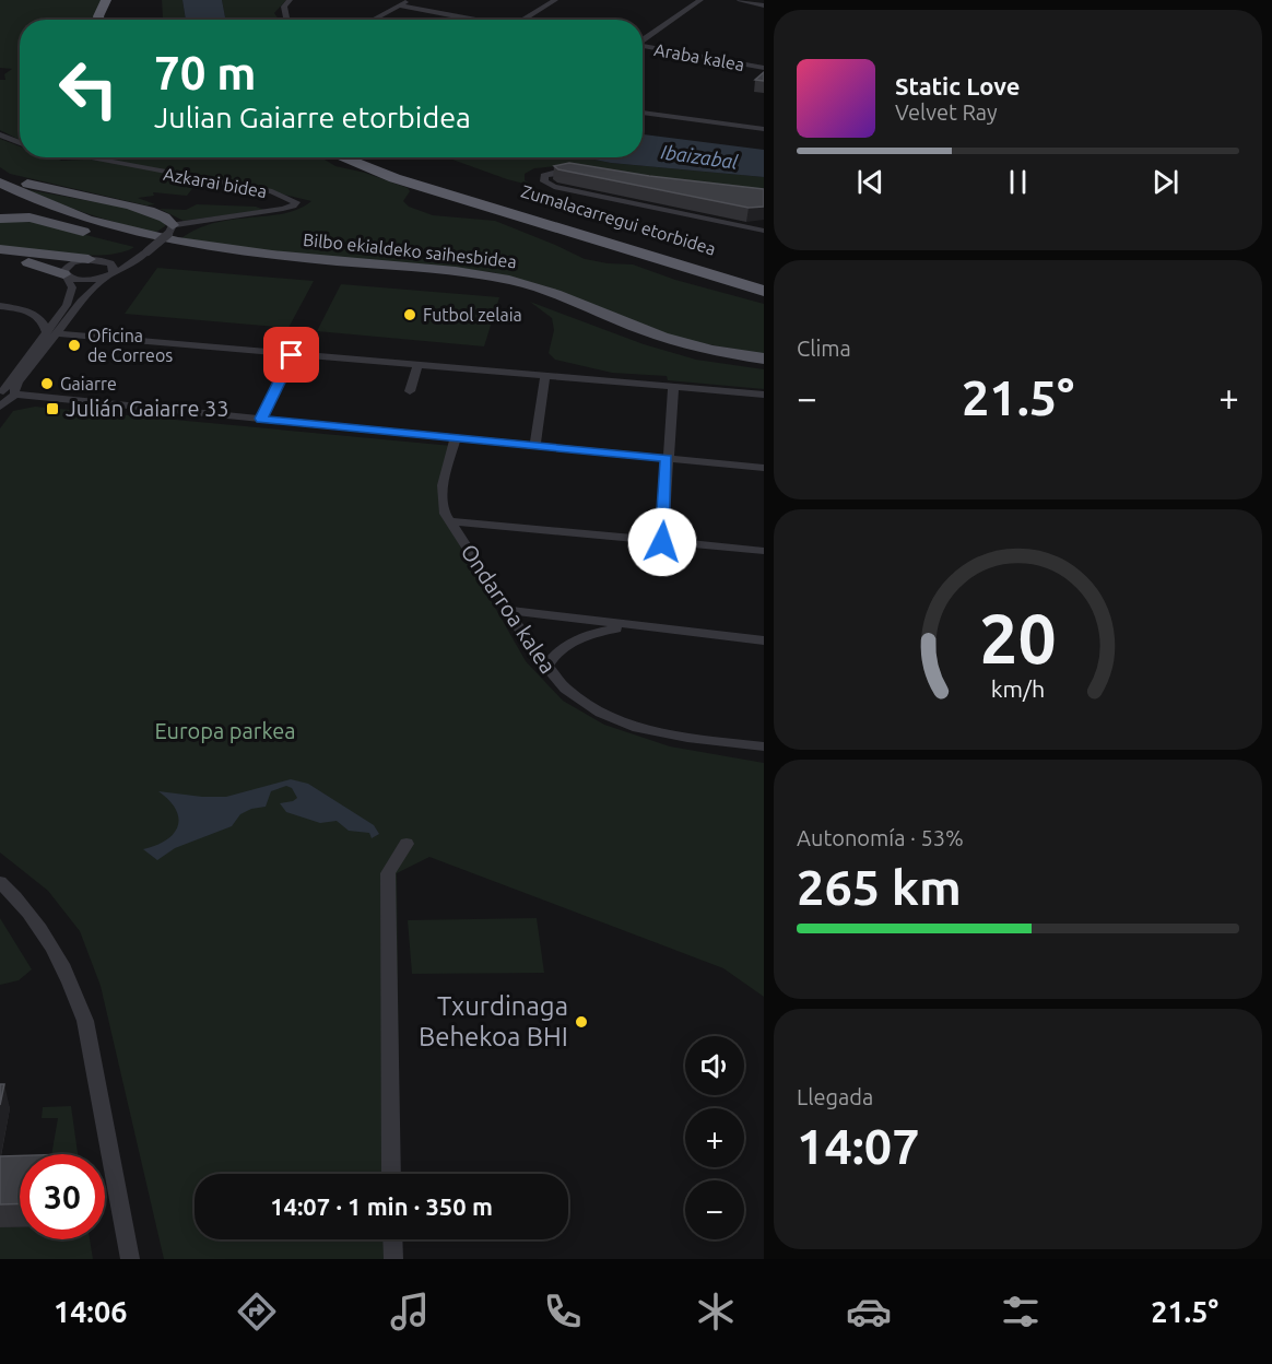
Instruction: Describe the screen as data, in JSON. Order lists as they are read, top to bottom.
{
  "streets": {
    "highway": ["Zumalacarregui etorbidea"],
    "main road": ["Bilbo ekialdeko saihesbidea"],
    "street": ["Araba kalea", "Azkarai bidea", "Ondarroa kalea"]
  },
  "water": ["Ibaizabal"],
  "parks": ["Europa parkea"],
  "places": {
    "other": [
      "Futbol zelaia",
      "Oficina de Correos",
      "Gaiarre",
      "Txurdinaga Behekoa BHI"
    ],
    "transit": ["Julián Gaiarre 33"]
  },
  "page": {
    "turn": ["70 m", "Julian Gaiarre etorbidea"],
    "song": ["Static Love", "Velvet Ray"],
    "tile": [
      "Clima",
      ["Autonomía · 53%", "265 km"],
      ["Llegada", "14:07"]
    ],
    "heat": ["−", "21.5°", "+"],
    "map_buttons": ["+", "−"],
    "limit": "30",
    "trip": "14:07 · 1 min · 350 m",
    "tabs": ["14:06", "21.5°"],
    "gauge": ["20", "km/h"]
  }
}
